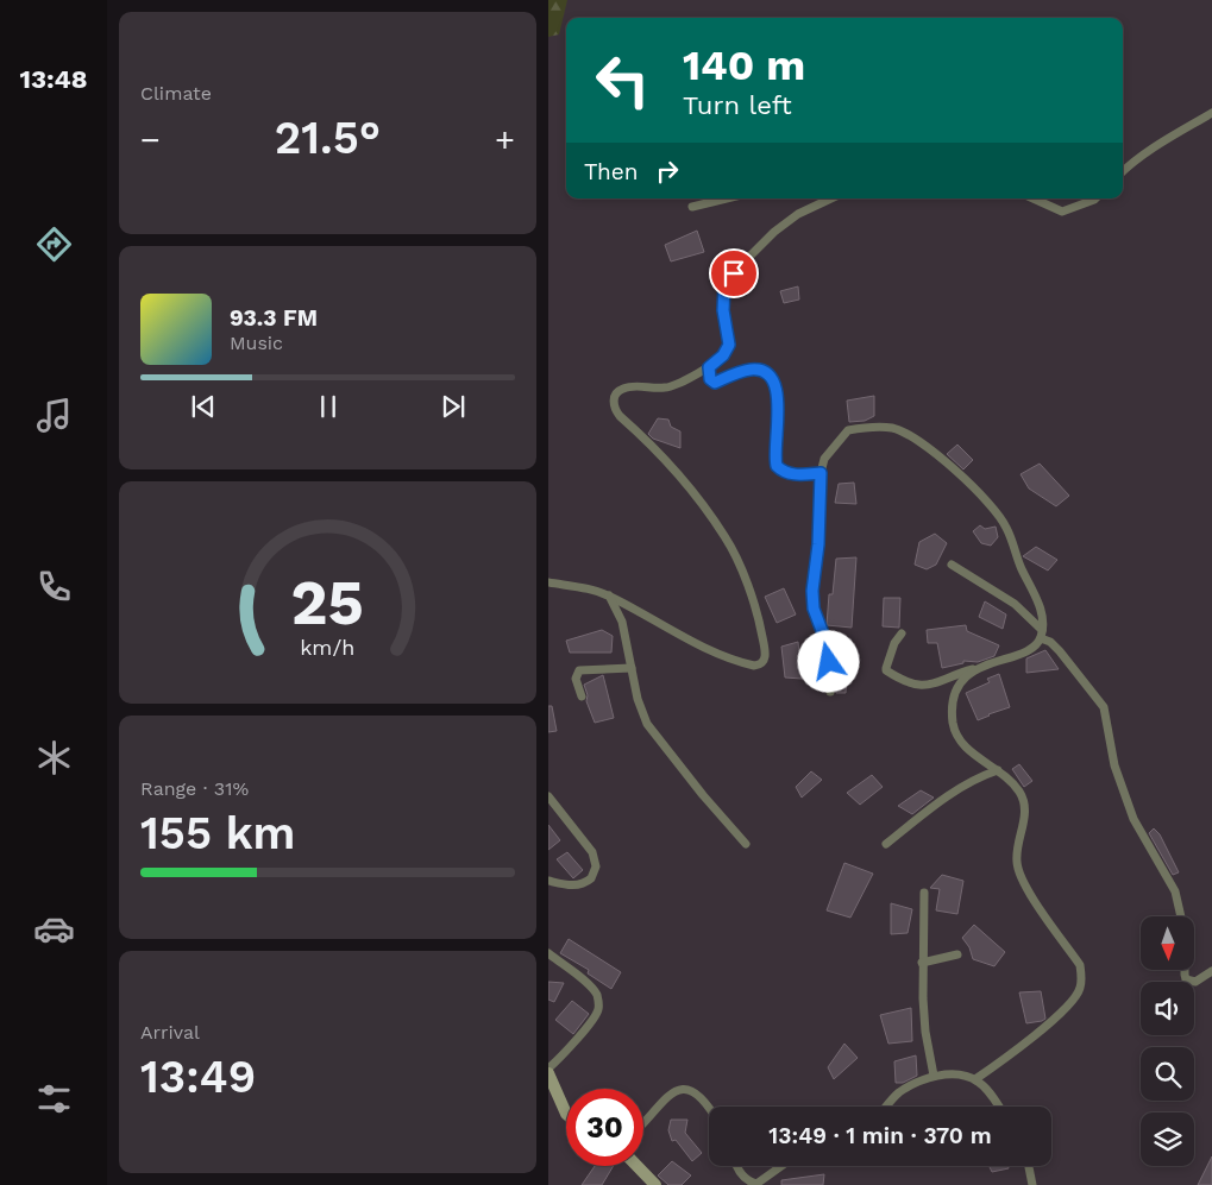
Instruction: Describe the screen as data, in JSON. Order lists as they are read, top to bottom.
{
  "north": "bottom",
  "page": {
    "tabs": "13:48",
    "tile": [
      "Climate",
      ["Range · 31%", "155 km"],
      ["Arrival", "13:49"]
    ],
    "turn": ["140 m", "Turn left"],
    "heat": ["−", "21.5°", "+"],
    "then": "Then",
    "song": ["93.3 FM", "Music"],
    "limit": "30",
    "trip": "13:49 · 1 min · 370 m",
    "gauge": ["25", "km/h"]
  }
}
